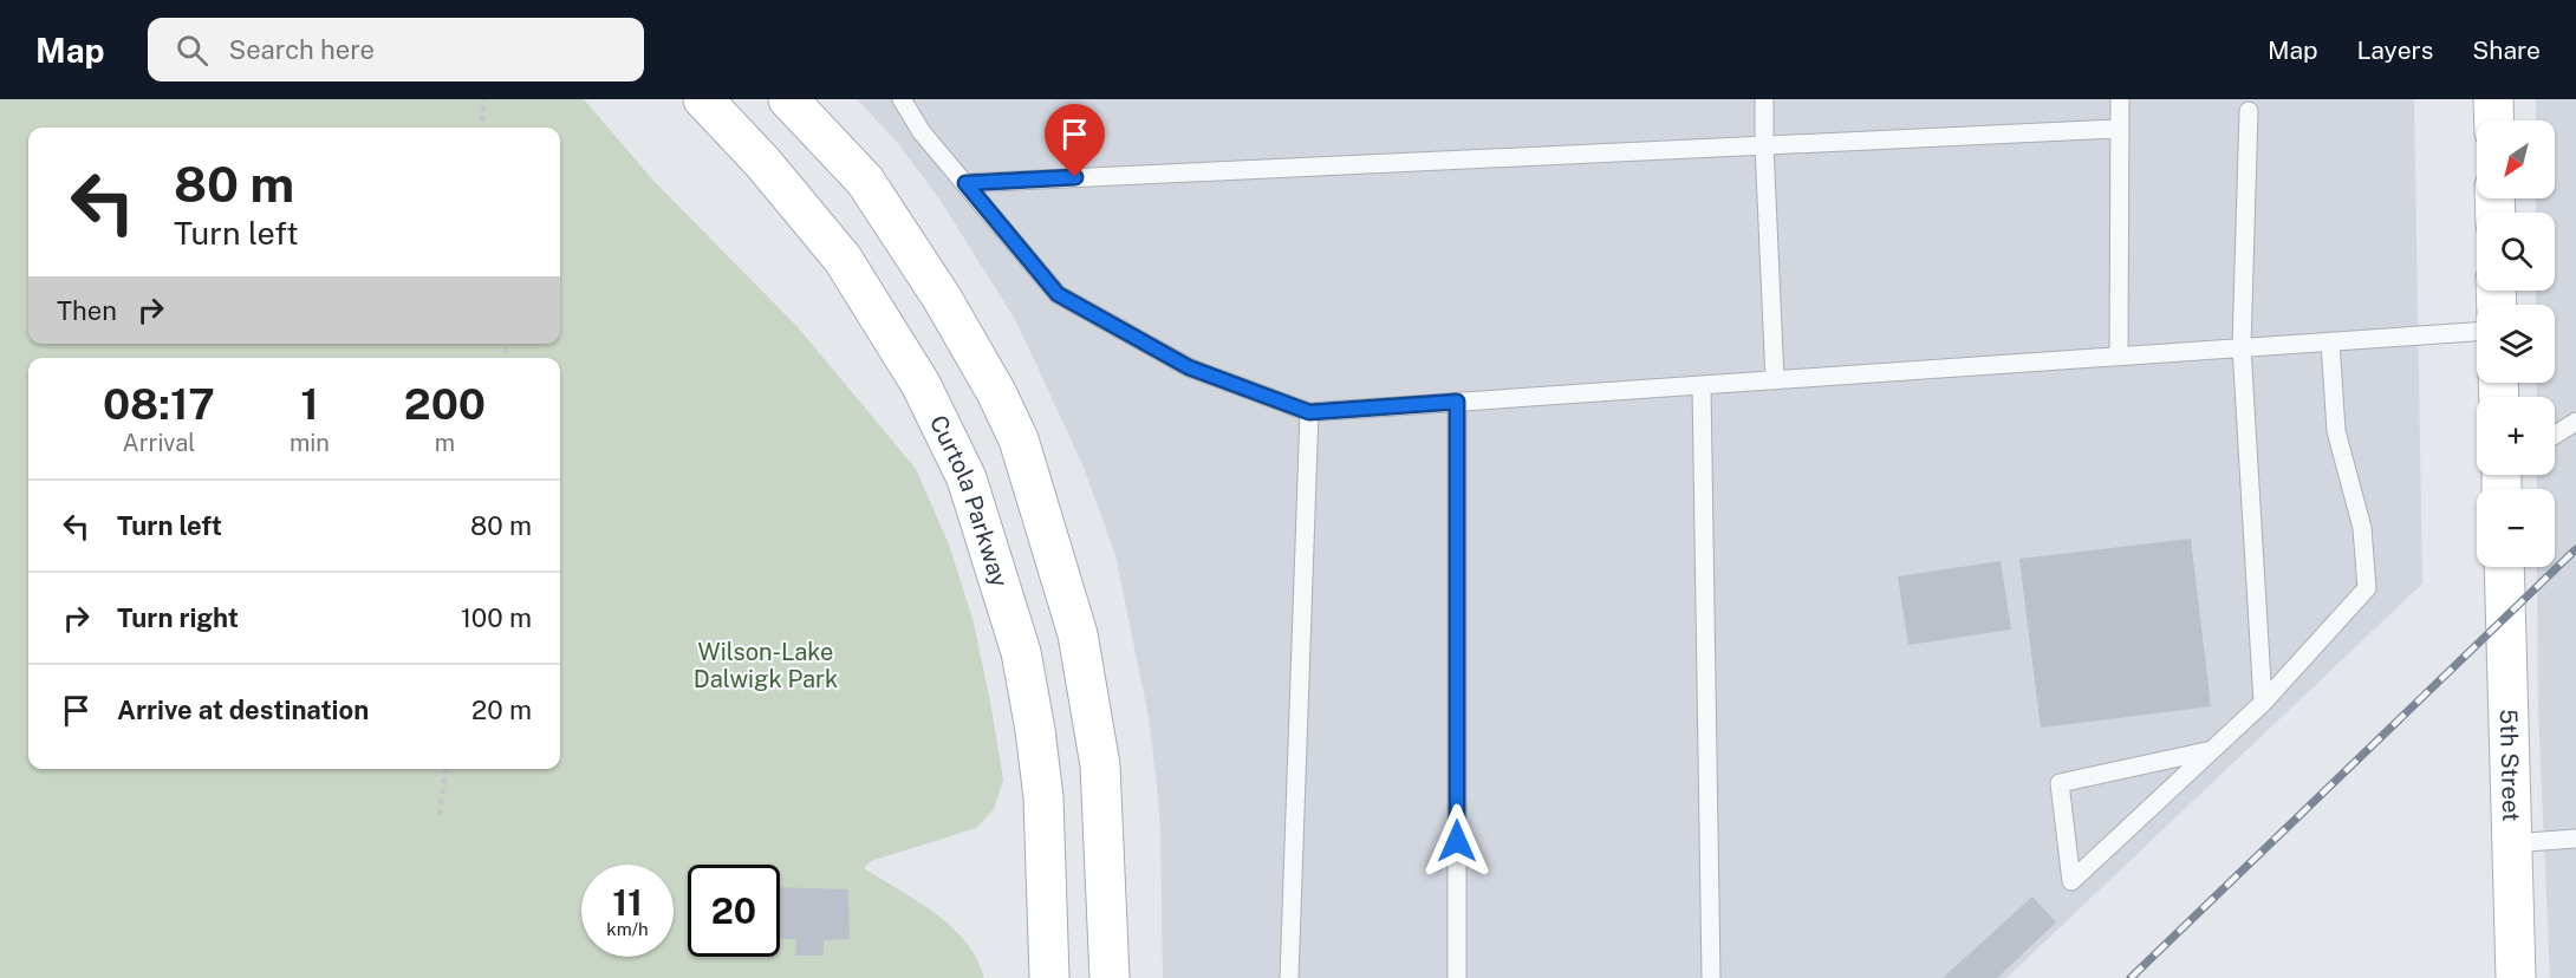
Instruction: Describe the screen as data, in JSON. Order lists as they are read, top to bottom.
{
  "streets": {
    "main road": ["Curtola Parkway", "5th Street"]
  },
  "parks": ["Wilson-Lake Dalwigk Park"],
  "north": "bottom left",
  "page": {
    "header": "Map",
    "search": "Search here",
    "nav": ["Map", "Layers", "Share"],
    "map_buttons": ["+", "−"],
    "turn": ["80 m", "Turn left"],
    "then": "Then",
    "eta": [
      "08:17",
      "Arrival",
      "1",
      "min",
      "200",
      "m"
    ],
    "list": [
      {
        "name": "Turn left",
        "value": "80 m"
      },
      {
        "name": "Turn right",
        "value": "100 m"
      },
      {
        "name": "Arrive at destination",
        "value": "20 m"
      }
    ],
    "speed": "11 km/h",
    "limit": "20"
  }
}
